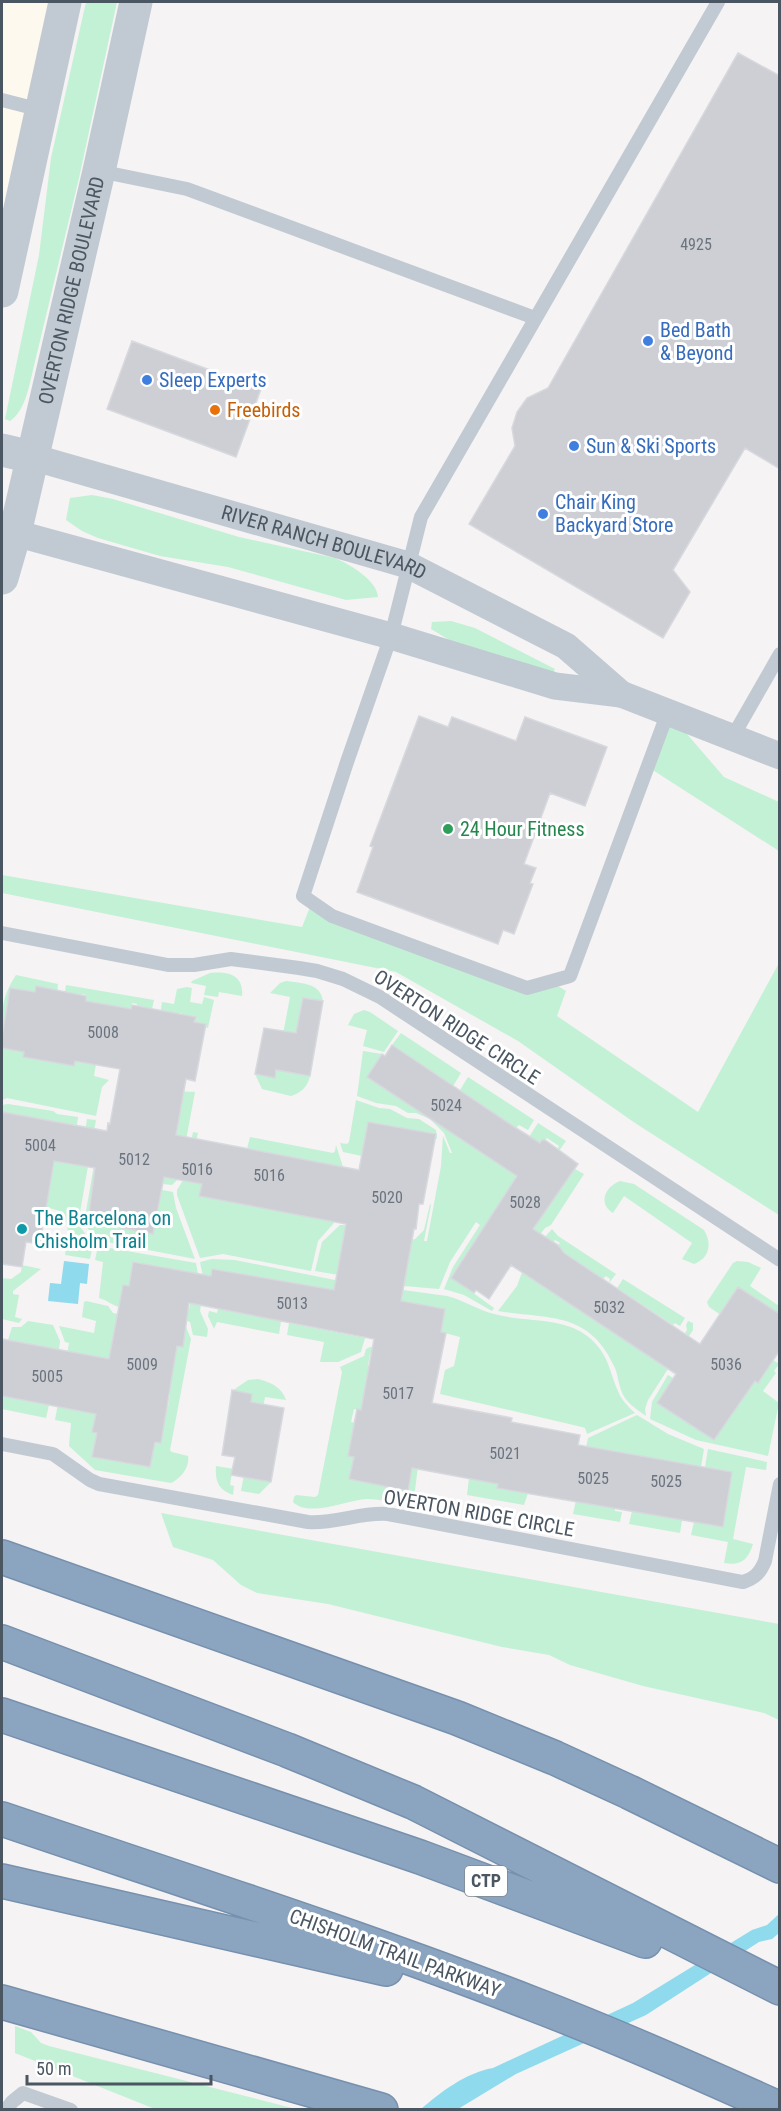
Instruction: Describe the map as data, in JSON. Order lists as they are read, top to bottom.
{
  "streets": {
    "highway": ["CTP", "CHISHOLM TRAIL PARKWAY"],
    "street": ["OVERTON RIDGE BOULEVARD", "RIVER RANCH BOULEVARD"],
    "lane": ["OVERTON RIDGE CIRCLE"]
  },
  "crossings": [
    ["OVERTON RIDGE BOULEVARD", "RIVER RANCH BOULEVARD"]
  ],
  "places": [
    "Bed Bath & Beyond",
    "Sleep Experts",
    "Freebirds",
    "Sun & Ski Sports",
    "Chair King Backyard Store",
    "24 Hour Fitness",
    "The Barcelona on Chisholm Trail"
  ],
  "house_numbers": [
    "4925",
    "5008",
    "5024",
    "5004",
    "5012",
    "5016",
    "5016",
    "5020",
    "5028",
    "5013",
    "5032",
    "5009",
    "5036",
    "5005",
    "5017",
    "5021",
    "5025",
    "5025"
  ],
  "scale_bar": "50 m"
}
